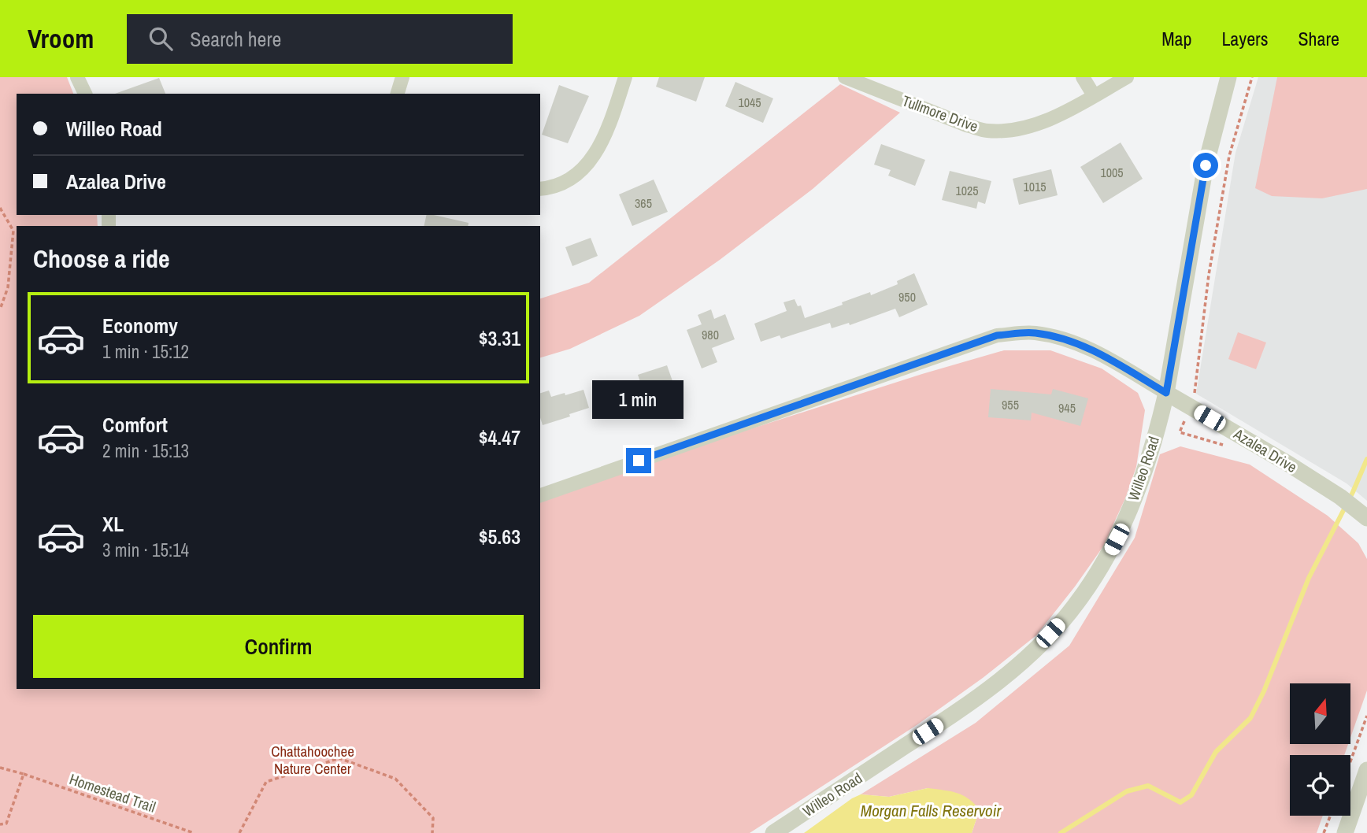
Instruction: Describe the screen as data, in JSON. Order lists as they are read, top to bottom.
{
  "streets": {
    "street": ["Tullmore Drive", "Azalea Drive", "Willeo Road"],
    "path": ["Homestead Trail"]
  },
  "crossings": [
    ["Azalea Drive", "Willeo Road"]
  ],
  "water": ["Morgan Falls Reservoir"],
  "parks": ["Chattahoochee Nature Center"],
  "house_numbers": [
    "1045",
    "1005",
    "1015",
    "1025",
    "365",
    "950",
    "980",
    "955",
    "945"
  ],
  "north": "top",
  "page": {
    "header": "Vroom",
    "search": "Search here",
    "nav": ["Map", "Layers", "Share"],
    "banner": ["Willeo Road", "Azalea Drive"],
    "heading": "Choose a ride",
    "list": [
      {
        "name": "Economy",
        "note": "1 min · 15:12",
        "value": "$3.31"
      },
      {
        "name": "Comfort",
        "note": "2 min · 15:13",
        "value": "$4.47"
      },
      {
        "name": "XL",
        "note": "3 min · 15:14",
        "value": "$5.63"
      }
    ],
    "bubble": "1 min",
    "buttons": "Confirm"
  }
}
